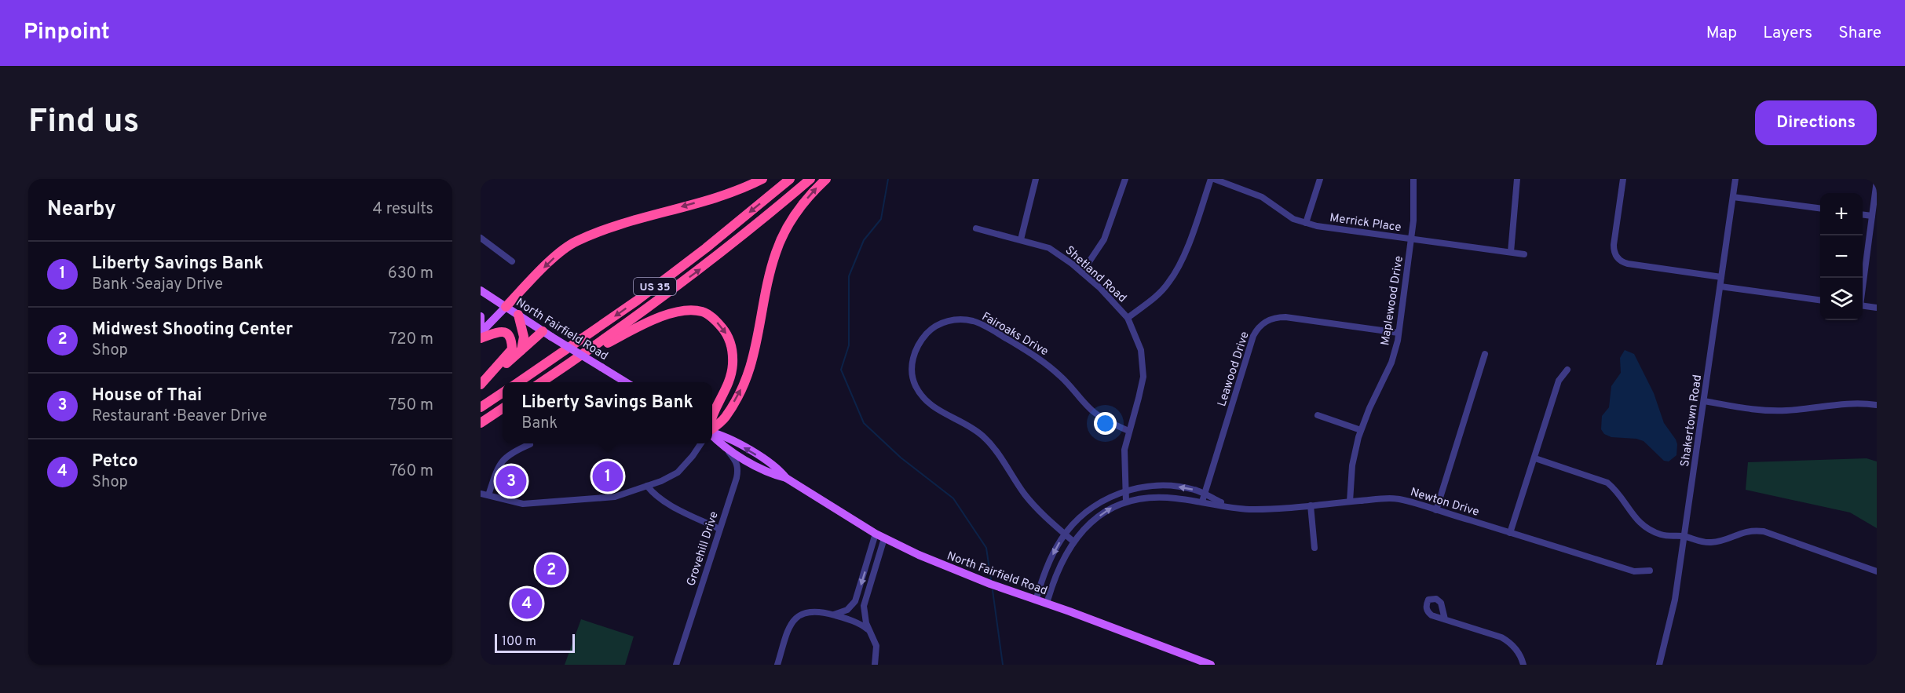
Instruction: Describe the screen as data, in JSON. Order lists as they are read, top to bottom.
{
  "streets": {
    "highway": ["US 35"],
    "main road": ["North Fairfield Road"],
    "street": [
      "Merrick Place",
      "Shetland Road",
      "Maplewood Drive",
      "Fairoaks Drive",
      "Leawood Drive",
      "Shakertown Road",
      "Newton Drive",
      "Grovehill Drive"
    ]
  },
  "crossings": [
    ["Merrick Place", "Maplewood Drive"],
    ["Shetland Road", "Fairoaks Drive"],
    ["Shetland Road", "Newton Drive"],
    ["Maplewood Drive", "Leawood Drive"],
    ["Maplewood Drive", "Newton Drive"],
    ["North Fairfield Road", "Newton Drive"],
    ["North Fairfield Road", "Grovehill Drive"],
    ["Fairoaks Drive", "Newton Drive"],
    ["Leawood Drive", "Newton Drive"]
  ],
  "scale_bar": "100 m",
  "page": {
    "header": "Pinpoint",
    "nav": ["Map", "Layers", "Share"],
    "buttons": "Directions",
    "title": "Find us",
    "heading": ["Nearby", "4 results"],
    "map_buttons": ["+", "−"],
    "list": [
      {
        "mark": "1",
        "name": "Liberty Savings Bank",
        "note": "Bank · Seajay Drive",
        "value": "630 m"
      },
      {
        "mark": "2",
        "name": "Midwest Shooting Center",
        "note": "Shop",
        "value": "720 m"
      },
      {
        "mark": "3",
        "name": "House of Thai",
        "note": "Restaurant · Beaver Drive",
        "value": "750 m"
      },
      {
        "mark": "4",
        "name": "Petco",
        "note": "Shop",
        "value": "760 m"
      }
    ],
    "popup": ["Liberty Savings Bank", "Bank"],
    "pins": [
      "1",
      "3",
      "2",
      "4"
    ],
    "scale": "100 m"
  }
}
